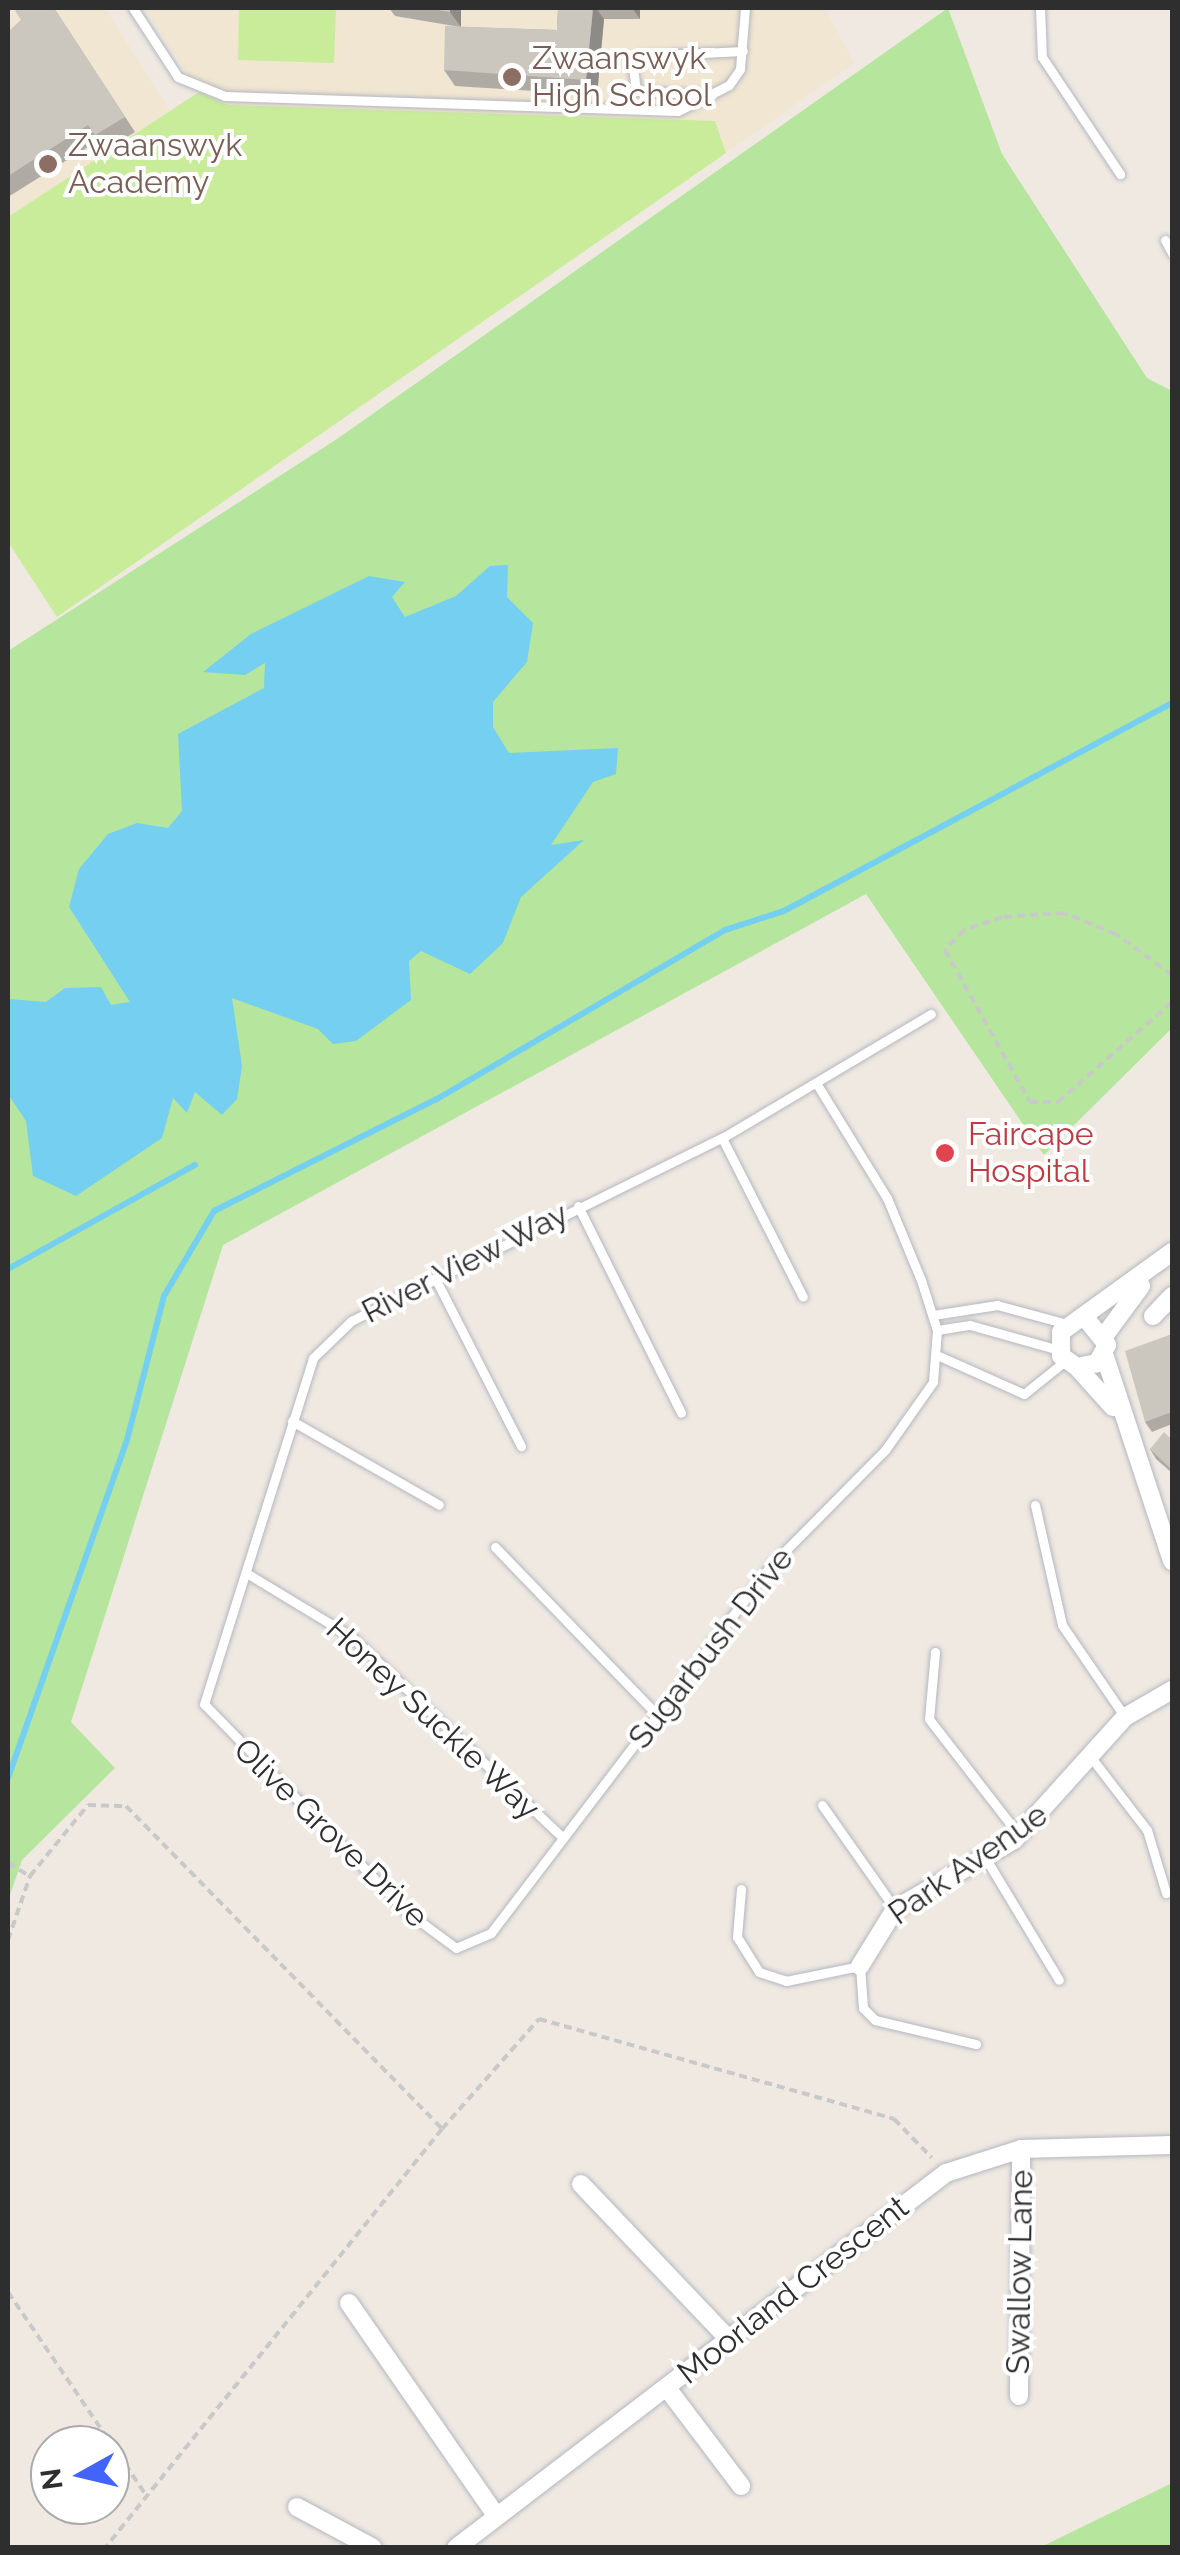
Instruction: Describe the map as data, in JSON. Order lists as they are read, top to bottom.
{
  "streets": {
    "street": ["Park Avenue", "Swallow Lane", "Moorland Crescent"],
    "lane": [
      "River View Way",
      "Sugarbush Drive",
      "Honey Suckle Way",
      "Olive Grove Drive"
    ]
  },
  "crossings": [
    ["River View Way", "Honey Suckle Way"],
    ["River View Way", "Olive Grove Drive"],
    ["Sugarbush Drive", "Honey Suckle Way"],
    ["Sugarbush Drive", "Olive Grove Drive"],
    ["Swallow Lane", "Moorland Crescent"]
  ],
  "places": ["Zwaanswyk High School", "Zwaanswyk Academy", "Faircape Hospital"],
  "north": "left"
}
